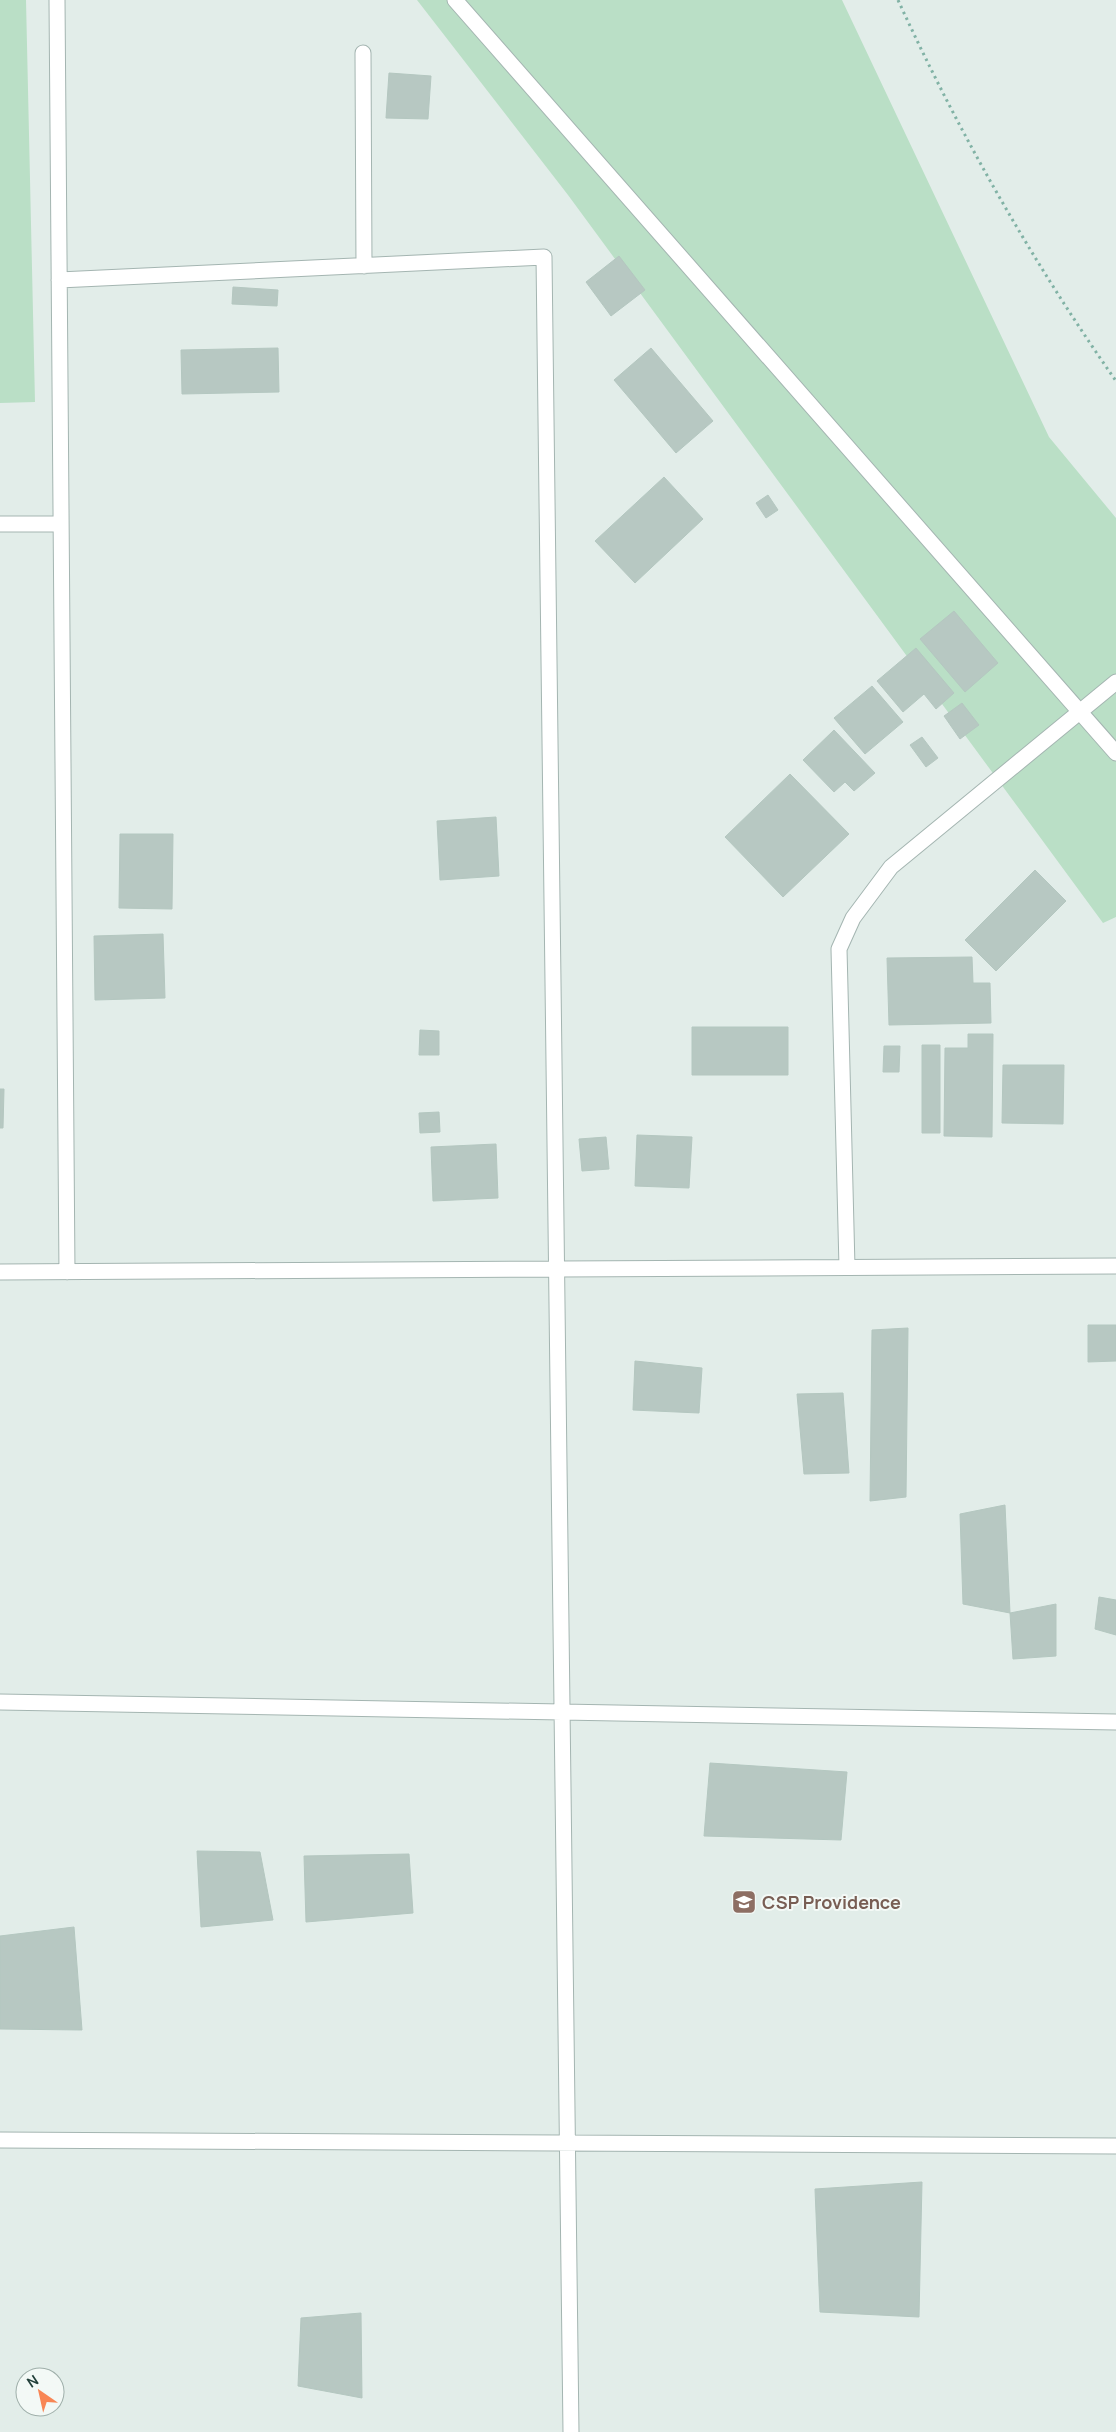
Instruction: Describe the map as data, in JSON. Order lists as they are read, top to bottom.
{
  "places": {
    "school or university": ["CSP Providence"]
  },
  "north": "top left"
}
